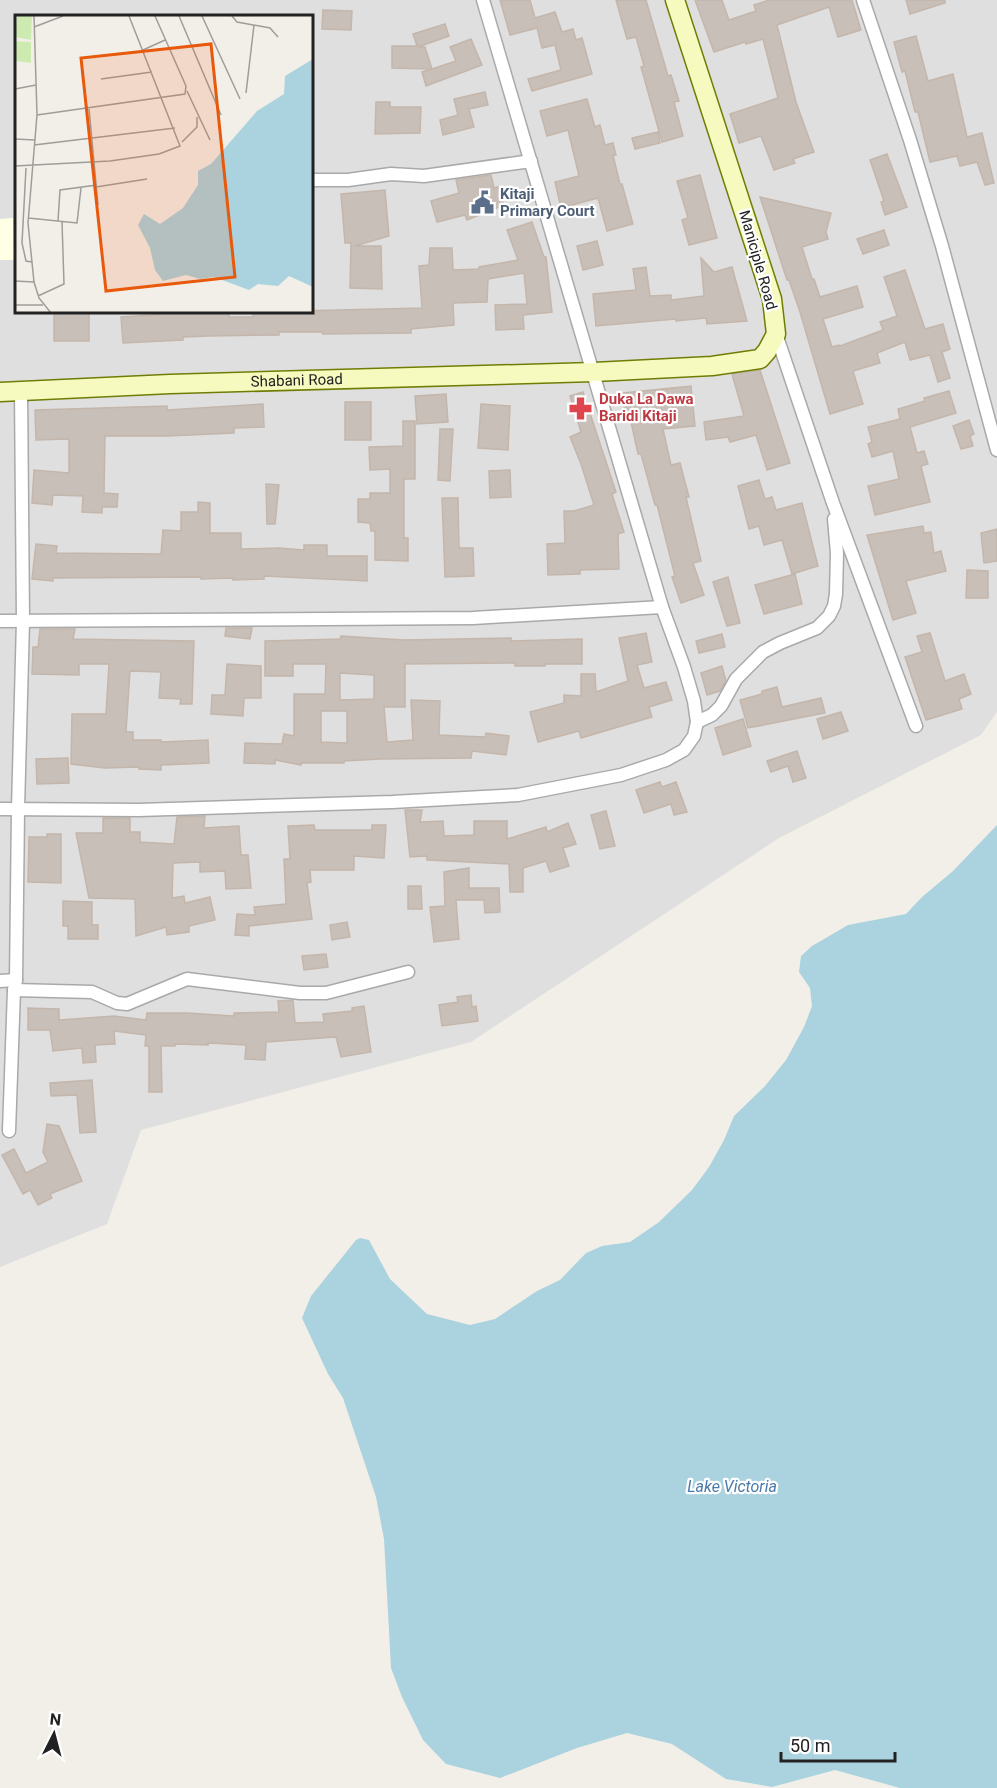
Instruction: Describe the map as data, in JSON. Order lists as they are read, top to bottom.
{
  "streets": {
    "street": ["Maniciple Road", "Shabani Road"]
  },
  "water": ["Lake Victoria"],
  "places": {
    "public building": ["Kitaji Primary Court"],
    "pharmacy": ["Duka La Dawa Baridi Kitaji"]
  },
  "scale_bar": "50 m",
  "north": "top"
}
